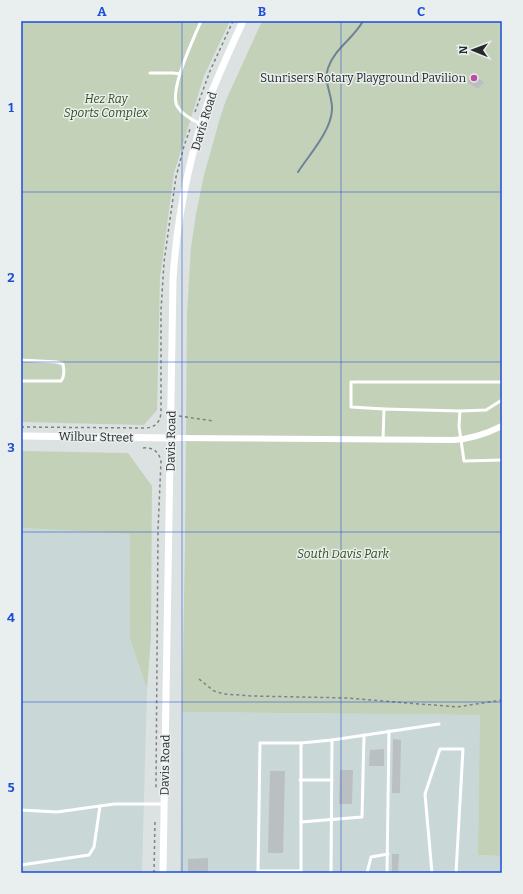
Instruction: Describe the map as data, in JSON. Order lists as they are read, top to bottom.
{
  "streets": {
    "street": ["Davis Road", "Wilbur Street"]
  },
  "crossings": [
    ["Davis Road", "Wilbur Street"]
  ],
  "parks": ["Hez Ray Sports Complex", "South Davis Park"],
  "places": ["Sunrisers Rotary Playground Pavilion"],
  "north": "left",
  "grid": {
    "columns": ["A", "B", "C"],
    "rows": [
      "1",
      "2",
      "3",
      "4",
      "5"
    ]
  }
}
